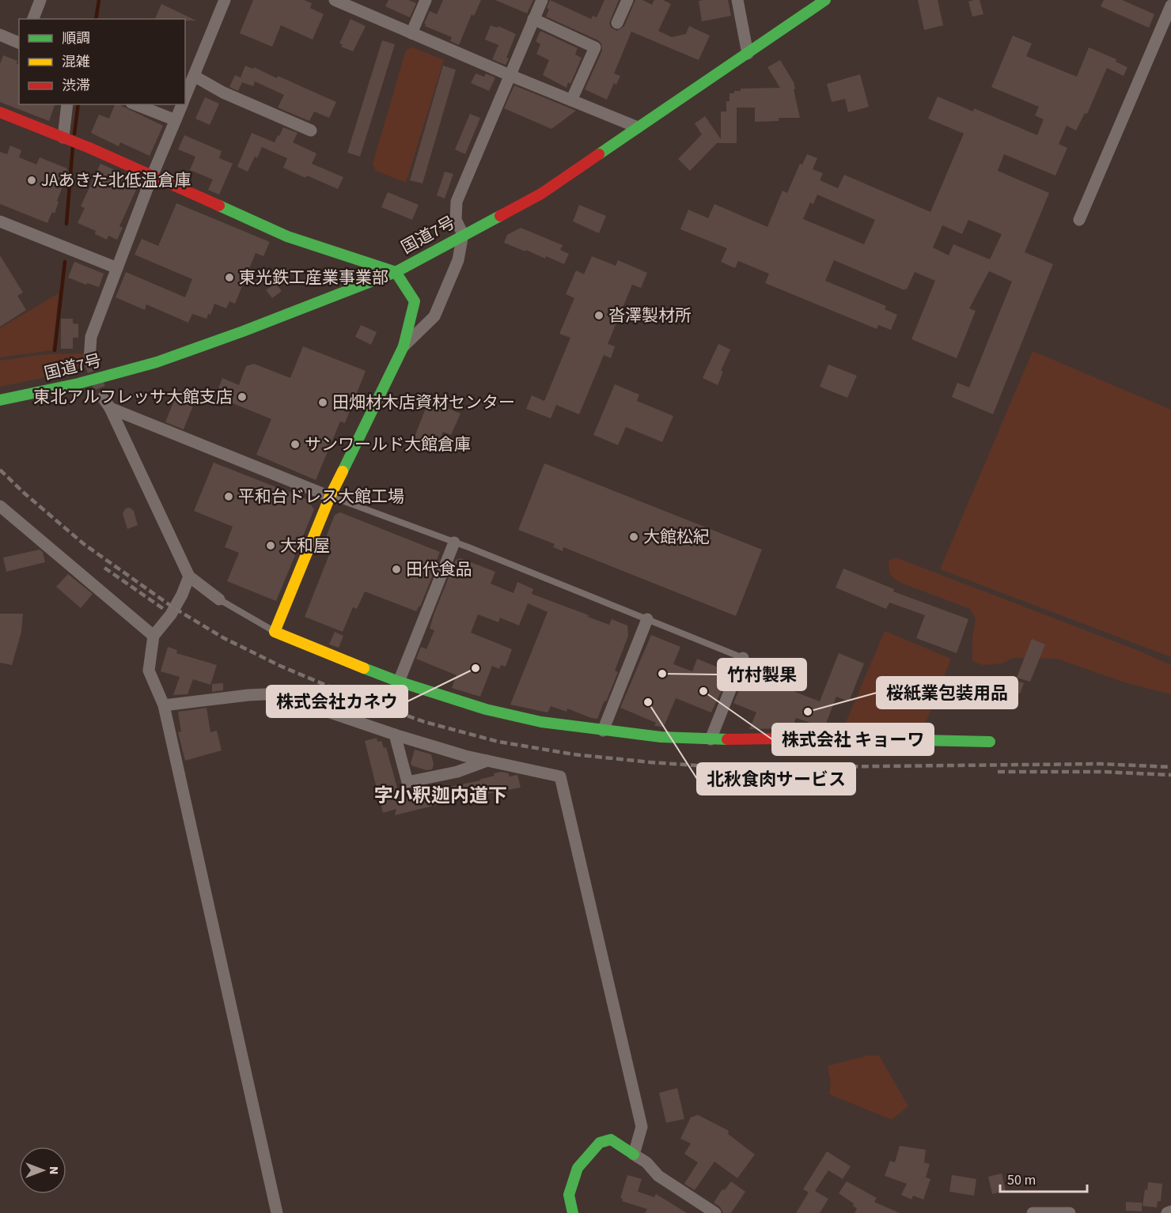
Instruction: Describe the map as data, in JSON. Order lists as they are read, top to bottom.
{
  "streets": {
    "main road": ["国道7号"]
  },
  "districts": ["字小釈迦内道下"],
  "places": [
    "JAあきた北低温倉庫",
    "東光鉄工産業事業部",
    "沓澤製材所",
    "東北アルフレッサ大館支店",
    "田畑材木店資材センター",
    "サンワールド大館倉庫",
    "平和台ドレス大館工場",
    "大館松紀",
    "大和屋",
    "田代食品",
    "株式会社カネウ",
    "竹村製果",
    "株式会社 キョーワ",
    "北秋食肉サービス",
    "桜紙業包装用品"
  ],
  "legend": ["順調", "混雑", "渋滞"],
  "scale_bar": "50 m",
  "north": "right"
}
